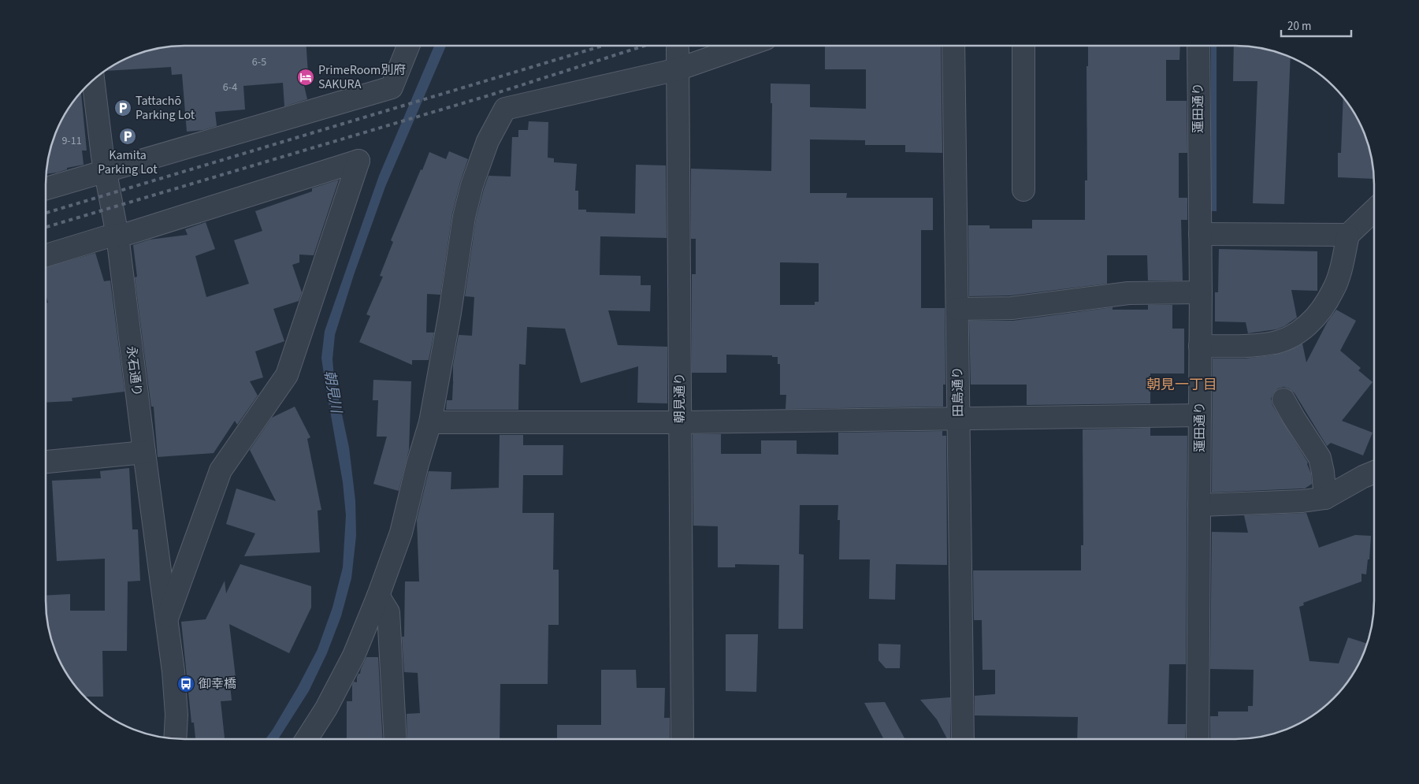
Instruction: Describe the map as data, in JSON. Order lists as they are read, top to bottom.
{
  "streets": {
    "street": [
      "蓮田通り",
      "永石通り",
      "田島通り",
      "朝見通り"
    ]
  },
  "districts": ["朝見一丁目"],
  "water": ["朝見川"],
  "places": {
    "hotel": ["PrimeRoom別府 SAKURA"],
    "parking": ["Tattachō Parking Lot", "Kamita Parking Lot"],
    "bus stop": ["御幸橋"]
  },
  "house_numbers": ["6-5", "6-4", "9-11"],
  "scale_bar": "20 m"
}
